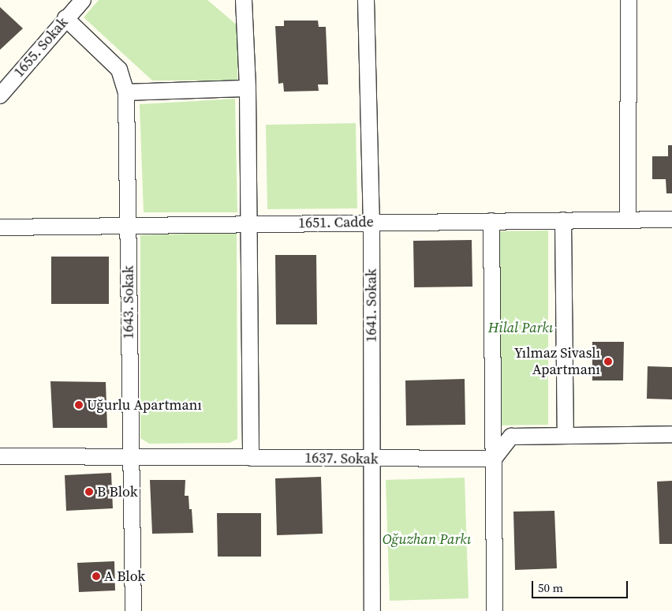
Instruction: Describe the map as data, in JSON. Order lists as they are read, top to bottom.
{
  "streets": {
    "street": [
      "1655. Sokak",
      "1651. Cadde",
      "1643. Sokak",
      "1641. Sokak",
      "1637. Sokak"
    ]
  },
  "crossings": [
    ["1655. Sokak", "1643. Sokak"],
    ["1651. Cadde", "1643. Sokak"],
    ["1651. Cadde", "1641. Sokak"],
    ["1643. Sokak", "1637. Sokak"],
    ["1641. Sokak", "1637. Sokak"]
  ],
  "parks": ["Hilal Parkı", "Oğuzhan Parkı"],
  "places": [
    "Yılmaz Sivaslı Apartmanı",
    "Uğurlu Apartmanı",
    "B Blok",
    "A Blok"
  ],
  "scale_bar": "50 m"
}
